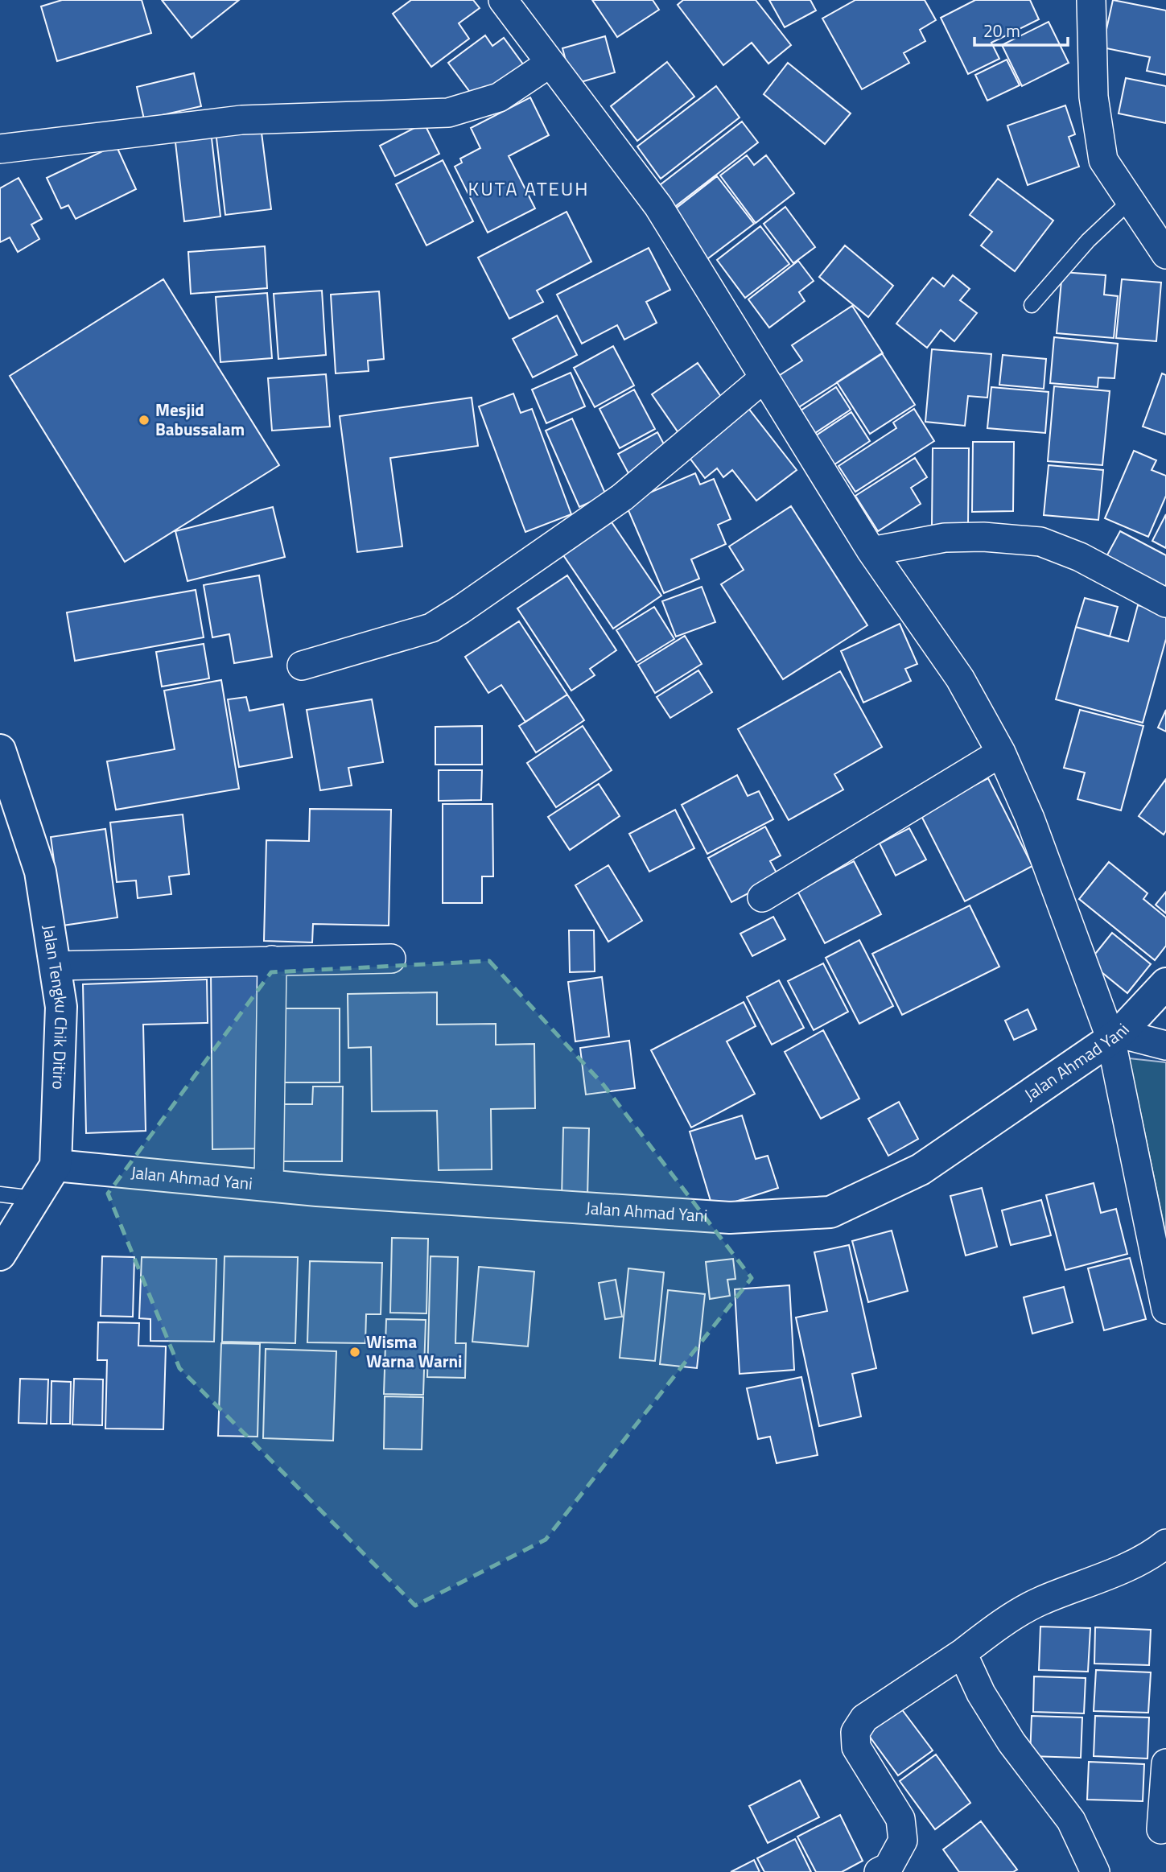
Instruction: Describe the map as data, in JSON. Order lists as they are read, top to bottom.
{
  "streets": {
    "street": ["Jalan Tengku Chik Ditiro", "Jalan Ahmad Yani"]
  },
  "crossings": [
    ["Jalan Tengku Chik Ditiro", "Jalan Ahmad Yani"]
  ],
  "districts": ["KUTA ATEUH"],
  "places": ["Mesjid Babussalam", "Wisma Warna Warni"],
  "scale_bar": "20 m"
}
